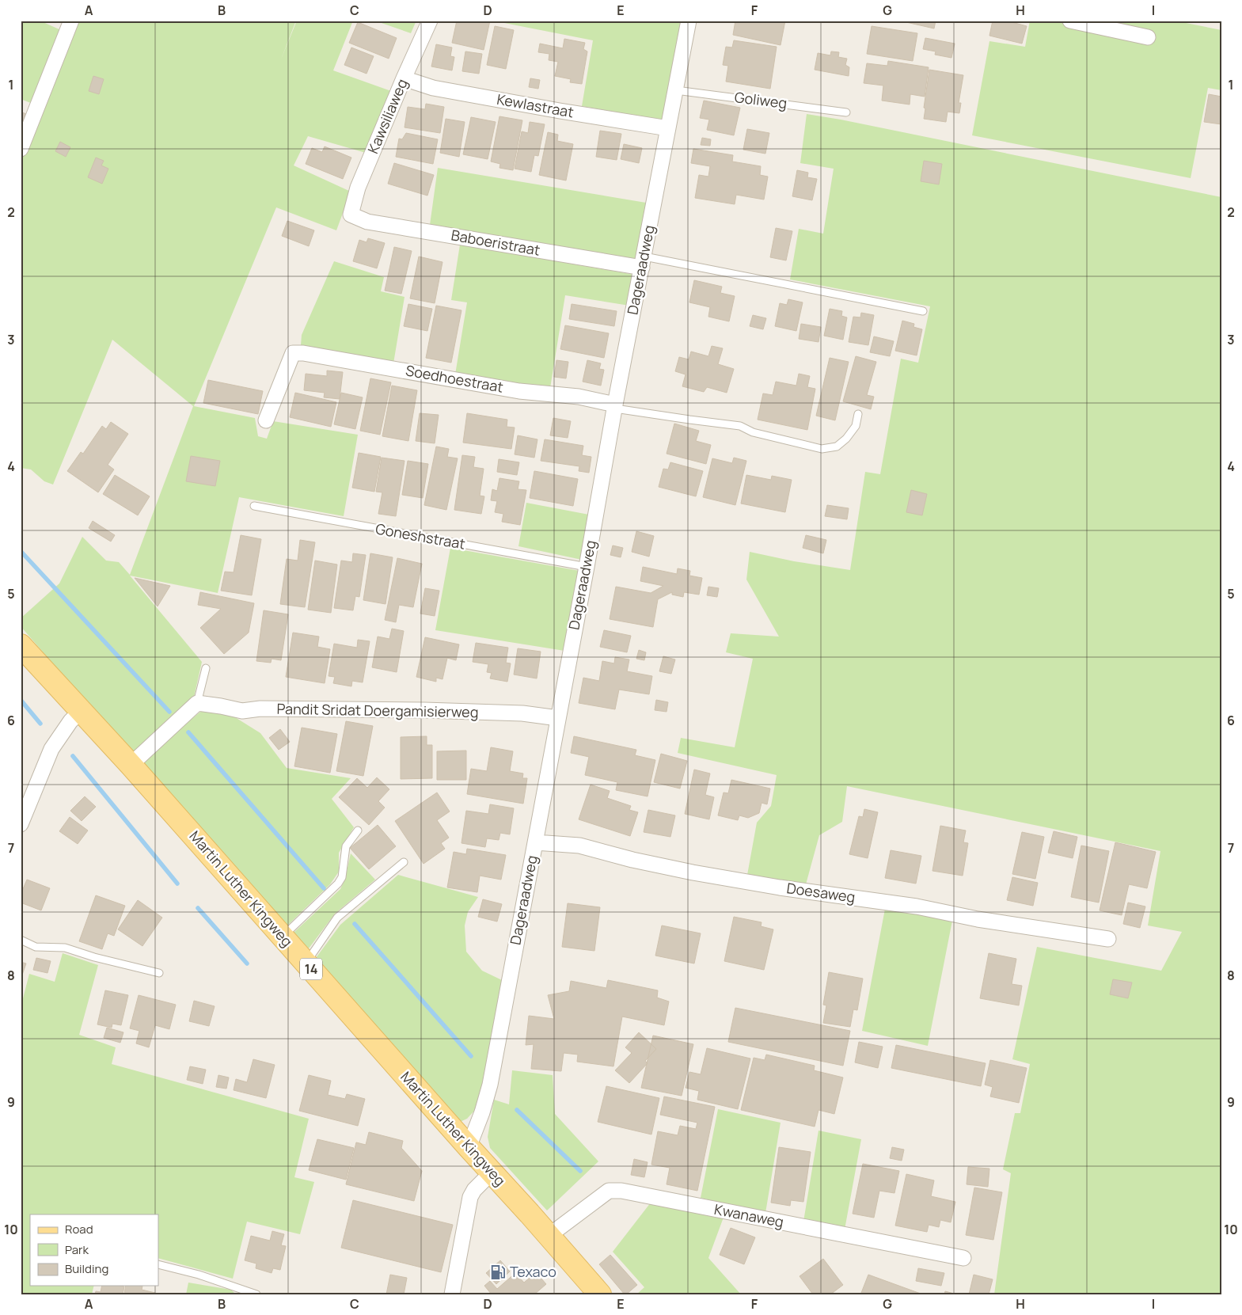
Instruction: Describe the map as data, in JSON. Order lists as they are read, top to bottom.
{
  "streets": {
    "main road": ["Martin Luther Kingweg", "14"],
    "street": [
      "Kewlastraat",
      "Kawsiliaweg",
      "Baboeristraat",
      "Dageraadweg",
      "Soedhoestraat",
      "Pandit Sridat Doergamisierweg",
      "Doesaweg",
      "Kwanaweg"
    ],
    "lane": ["Goliweg", "Goneshstraat"]
  },
  "crossings": [
    ["Goliweg", "Dageraadweg"],
    ["Kewlastraat", "Kawsiliaweg"],
    ["Kewlastraat", "Dageraadweg"],
    ["Kawsiliaweg", "Baboeristraat"],
    ["Baboeristraat", "Dageraadweg"],
    ["Dageraadweg", "Soedhoestraat"],
    ["Dageraadweg", "Goneshstraat"],
    ["Dageraadweg", "Pandit Sridat Doergamisierweg"],
    ["Dageraadweg", "Martin Luther Kingweg"],
    ["Dageraadweg", "Doesaweg"],
    ["Martin Luther Kingweg", "Kwanaweg"]
  ],
  "places": {
    "fuel station": ["Texaco"]
  },
  "legend": ["Road", "Park", "Building"],
  "grid": {
    "columns": [
      "A",
      "B",
      "C",
      "D",
      "E",
      "F",
      "G",
      "H",
      "I"
    ],
    "rows": [
      "1",
      "2",
      "3",
      "4",
      "5",
      "6",
      "7",
      "8",
      "9",
      "10"
    ]
  }
}
